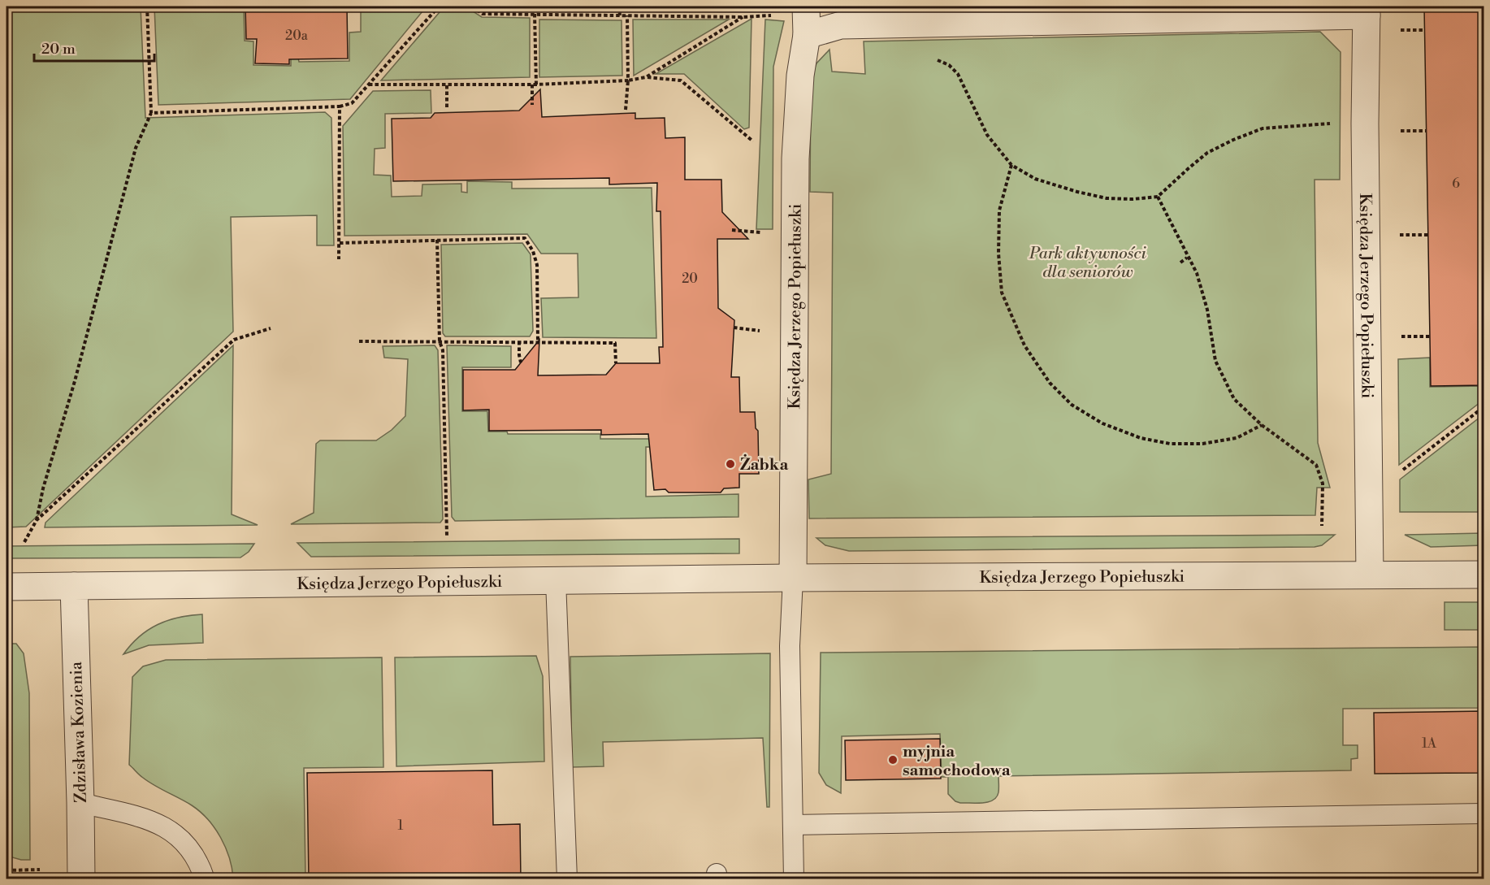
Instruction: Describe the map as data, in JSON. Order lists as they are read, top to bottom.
{
  "streets": {
    "street": ["Księdza Jerzego Popiełuszki", "Zdzisława Kozienia"]
  },
  "crossings": [
    ["Księdza Jerzego Popiełuszki", "Zdzisława Kozienia"]
  ],
  "parks": ["Park aktywności dla seniorów"],
  "places": ["Żabka", "myjnia samochodowa"],
  "house_numbers": [
    "20a",
    "6",
    "20",
    "1A",
    "1"
  ],
  "scale_bar": "20 m"
}
